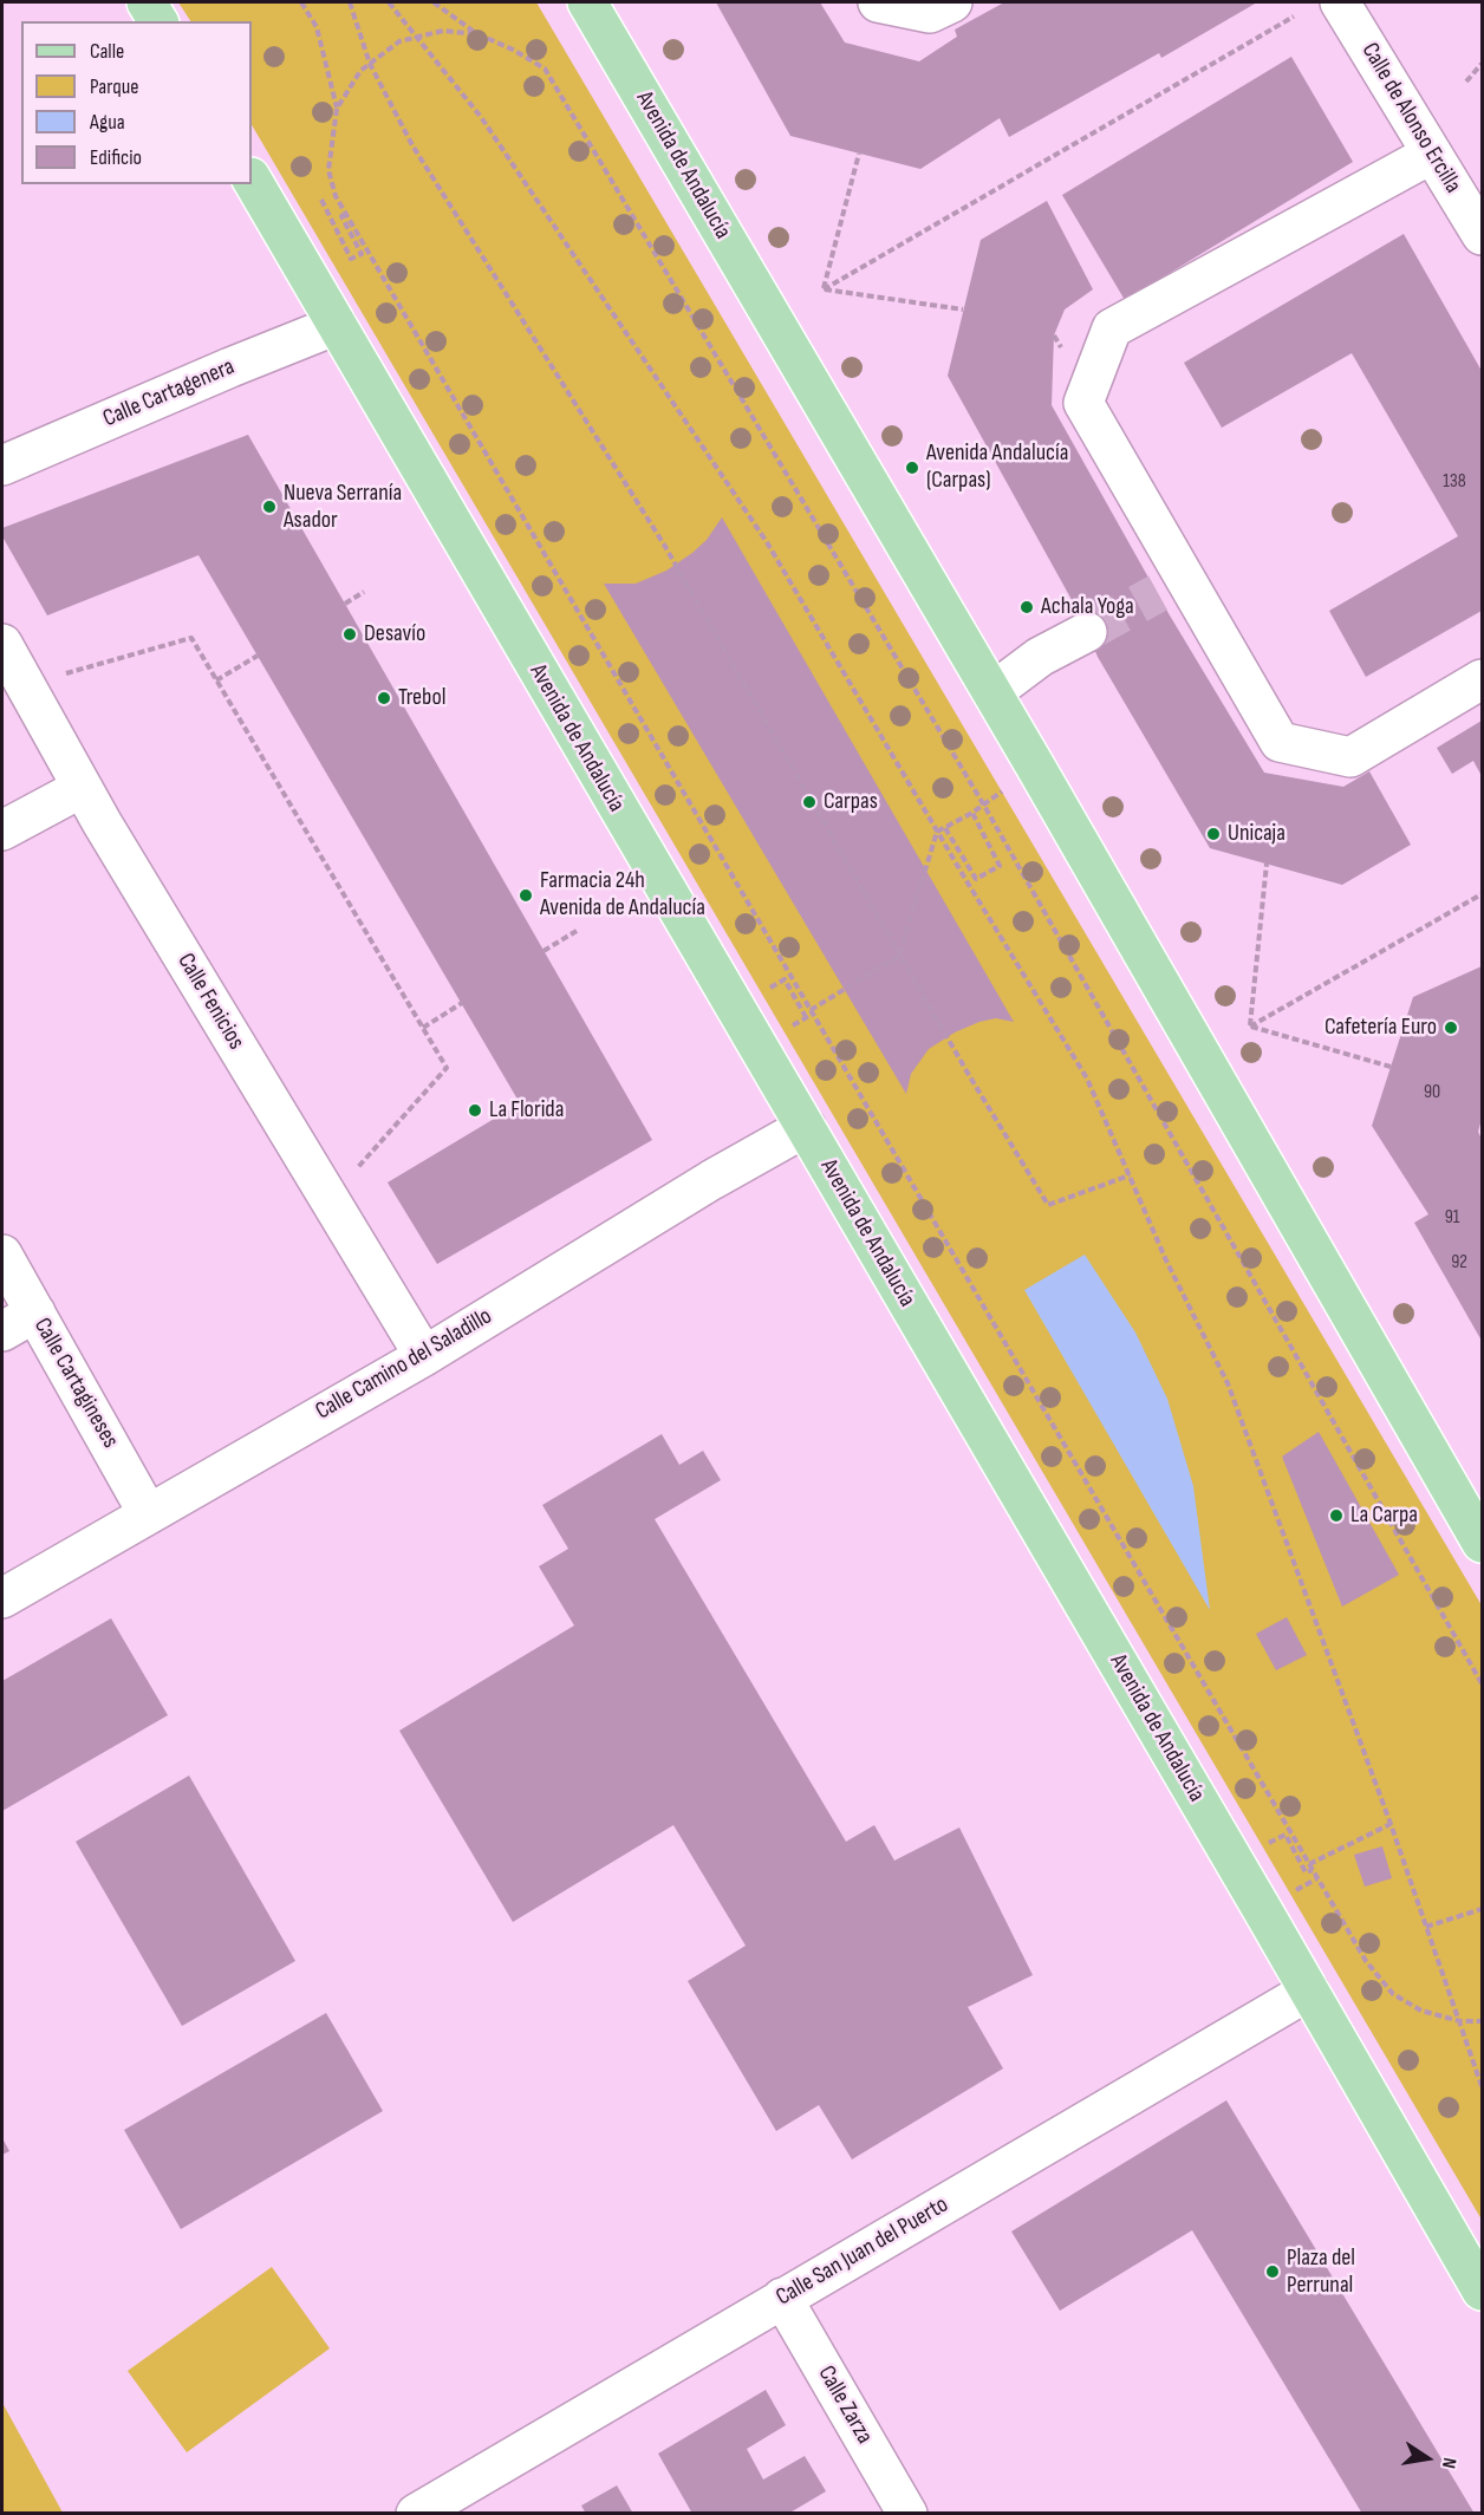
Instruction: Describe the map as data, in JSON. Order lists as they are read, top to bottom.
{
  "streets": {
    "main road": ["Avenida de Andalucía"],
    "street": [
      "Calle de Alonso Ercilla",
      "Calle Cartagenera",
      "Calle Fenicios",
      "Calle Camino del Saladillo",
      "Calle Cartagineses",
      "Calle San Juan del Puerto",
      "Calle Zarza"
    ]
  },
  "crossings": [
    ["Avenida de Andalucía", "Calle Cartagenera"],
    ["Avenida de Andalucía", "Calle Camino del Saladillo"],
    ["Avenida de Andalucía", "Calle San Juan del Puerto"],
    ["Calle Fenicios", "Calle Camino del Saladillo"],
    ["Calle Camino del Saladillo", "Calle Cartagineses"],
    ["Calle San Juan del Puerto", "Calle Zarza"]
  ],
  "places": [
    "Avenida Andalucía (Carpas)",
    "Nueva Serranía Asador",
    "Achala Yoga",
    "Desavío",
    "Trebol",
    "Carpas",
    "Unicaja",
    "Farmacia 24h Avenida de Andalucía",
    "Cafetería Euro",
    "La Florida",
    "La Carpa",
    "Plaza del Perrunal"
  ],
  "house_numbers": [
    "138",
    "90",
    "91",
    "92"
  ],
  "legend": [
    "Calle",
    "Parque",
    "Agua",
    "Edificio"
  ],
  "north": "right"
}
